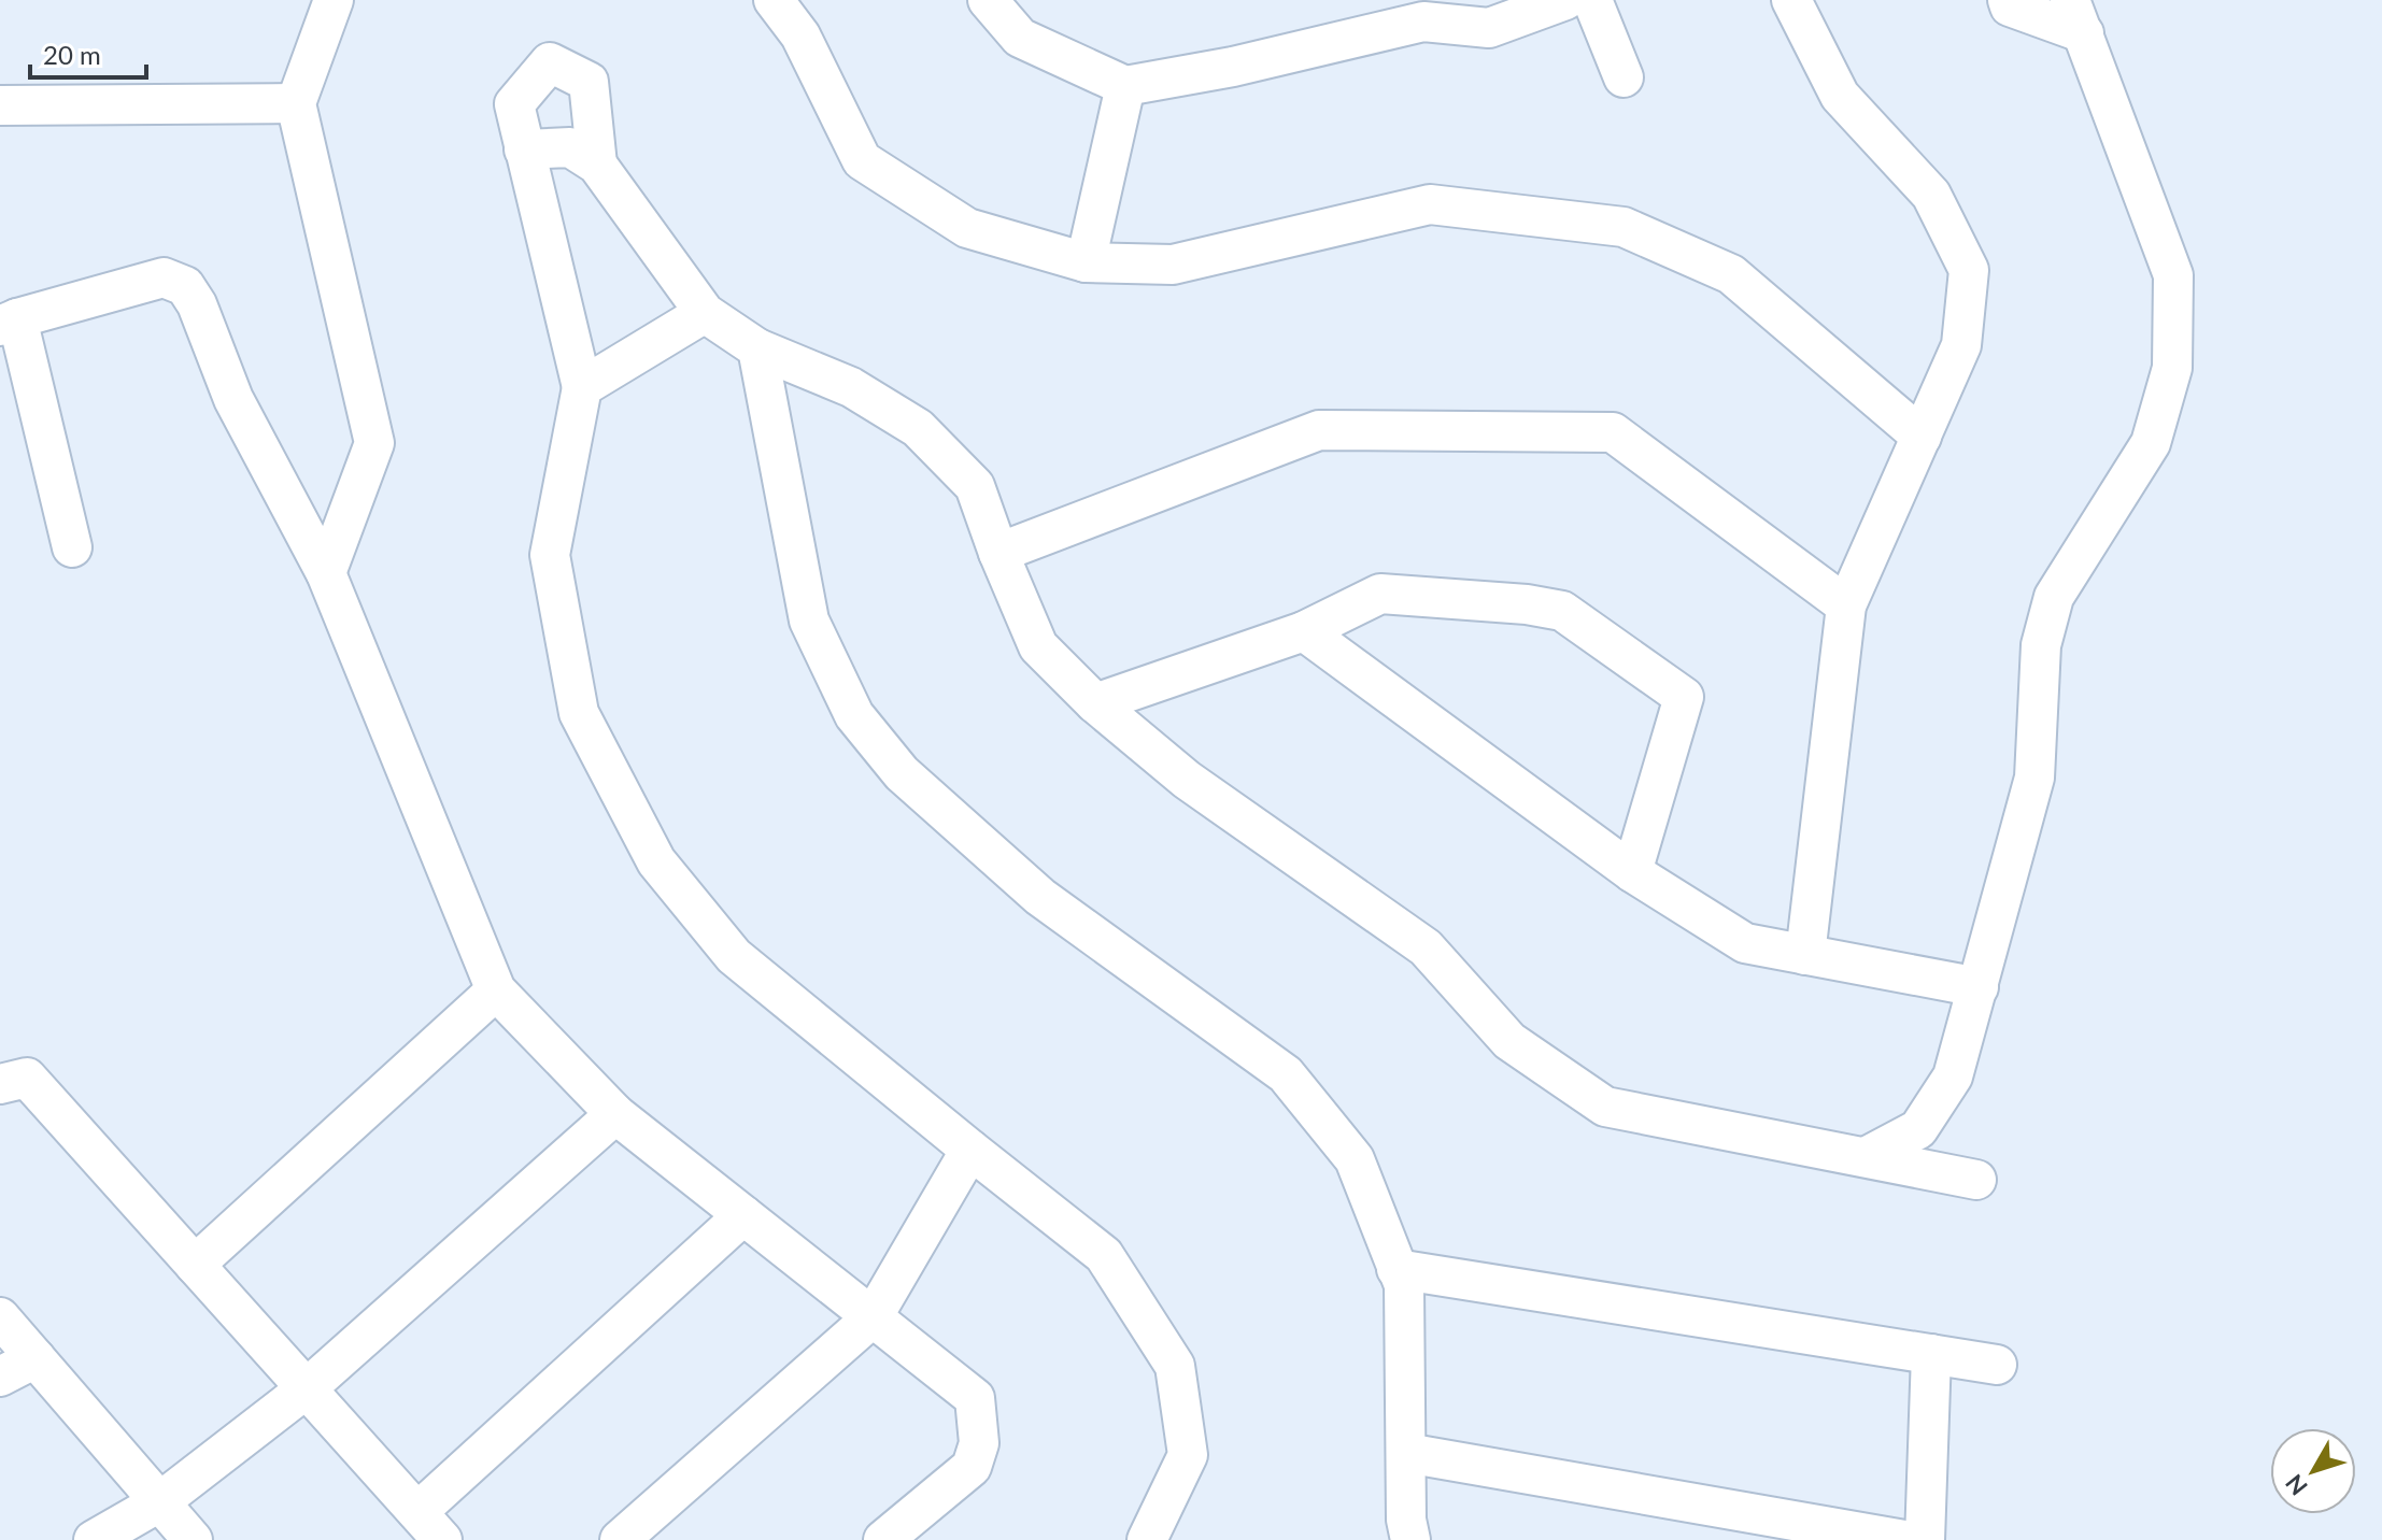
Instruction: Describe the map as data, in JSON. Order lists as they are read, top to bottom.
{
  "scale_bar": "20 m",
  "north": "bottom left"
}
